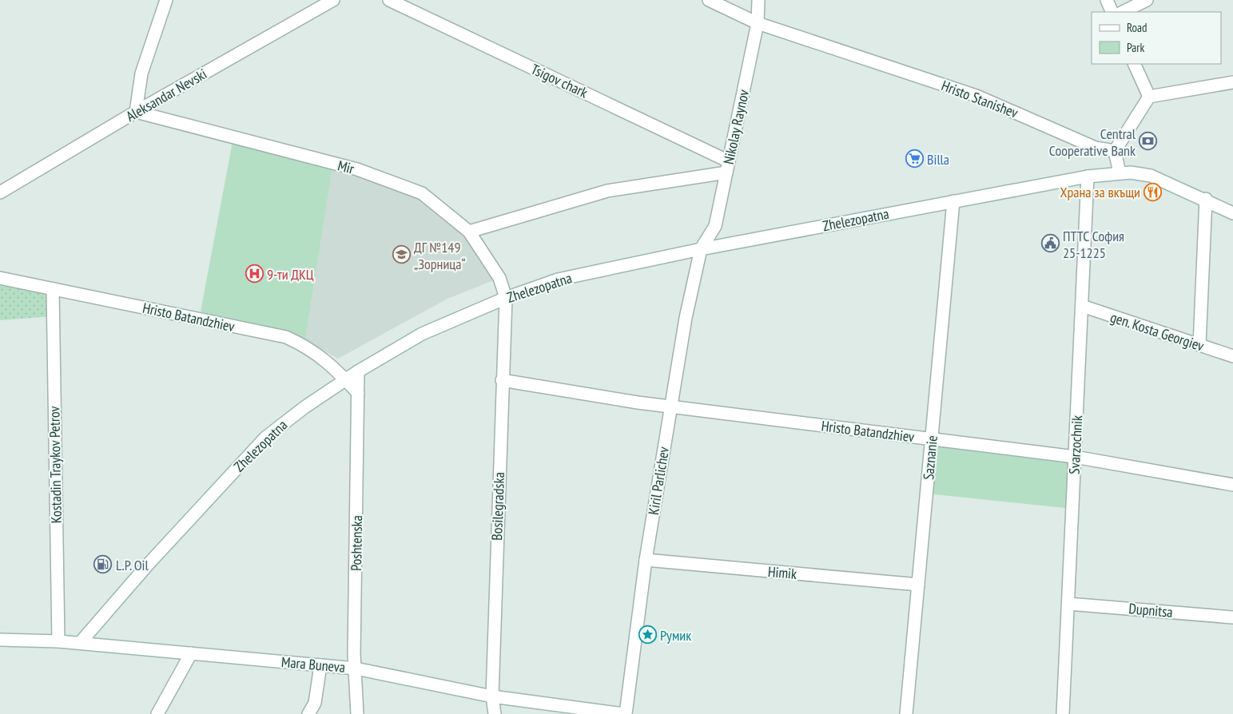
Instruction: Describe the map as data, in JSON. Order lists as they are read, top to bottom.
{
  "streets": {
    "street": [
      "Tsigov chark",
      "Aleksandar Nevski",
      "Hristo Stanishev",
      "Nikolay Raynov",
      "Mir",
      "Zhelezopatna",
      "Hristo Batandzhiev",
      "gen. Kosta Georgiev",
      "Svarzochnik",
      "Saznanie",
      "Kostadin Traykov Petrov",
      "Kiril Parlichev",
      "Bosilegradska",
      "Poshtenska",
      "Himik",
      "Dupnitsa",
      "Mara Buneva"
    ]
  },
  "crossings": [
    ["Tsigov chark", "Nikolay Raynov"],
    ["Aleksandar Nevski", "Mir"],
    ["Hristo Stanishev", "Nikolay Raynov"],
    ["Nikolay Raynov", "Zhelezopatna"],
    ["Nikolay Raynov", "Kiril Parlichev"],
    ["Mir", "Zhelezopatna"],
    ["Mir", "Bosilegradska"],
    ["Zhelezopatna", "Hristo Batandzhiev"],
    ["Zhelezopatna", "Svarzochnik"],
    ["Zhelezopatna", "Saznanie"],
    ["Zhelezopatna", "Kiril Parlichev"],
    ["Zhelezopatna", "Bosilegradska"],
    ["Zhelezopatna", "Poshtenska"],
    ["Zhelezopatna", "Mara Buneva"],
    ["Hristo Batandzhiev", "Svarzochnik"],
    ["Hristo Batandzhiev", "Saznanie"],
    ["Hristo Batandzhiev", "Kostadin Traykov Petrov"],
    ["Hristo Batandzhiev", "Kiril Parlichev"],
    ["Hristo Batandzhiev", "Bosilegradska"],
    ["Hristo Batandzhiev", "Poshtenska"],
    ["gen. Kosta Georgiev", "Svarzochnik"],
    ["Svarzochnik", "Dupnitsa"],
    ["Saznanie", "Himik"],
    ["Kostadin Traykov Petrov", "Mara Buneva"],
    ["Kiril Parlichev", "Himik"],
    ["Kiril Parlichev", "Mara Buneva"],
    ["Bosilegradska", "Mara Buneva"],
    ["Poshtenska", "Mara Buneva"]
  ],
  "places": {
    "bank": ["Central Cooperative Bank"],
    "supermarket": ["Billa"],
    "restaurant": ["Храна за вкъщи"],
    "public building": ["ПТТС София 25-1225"],
    "school or university": ["ДГ №149 „Зорница“"],
    "hospital": ["9-ти ДКЦ"],
    "fuel station": ["L.P. Oil"],
    "place": ["Румик"]
  },
  "legend": ["Road", "Park"]
}
